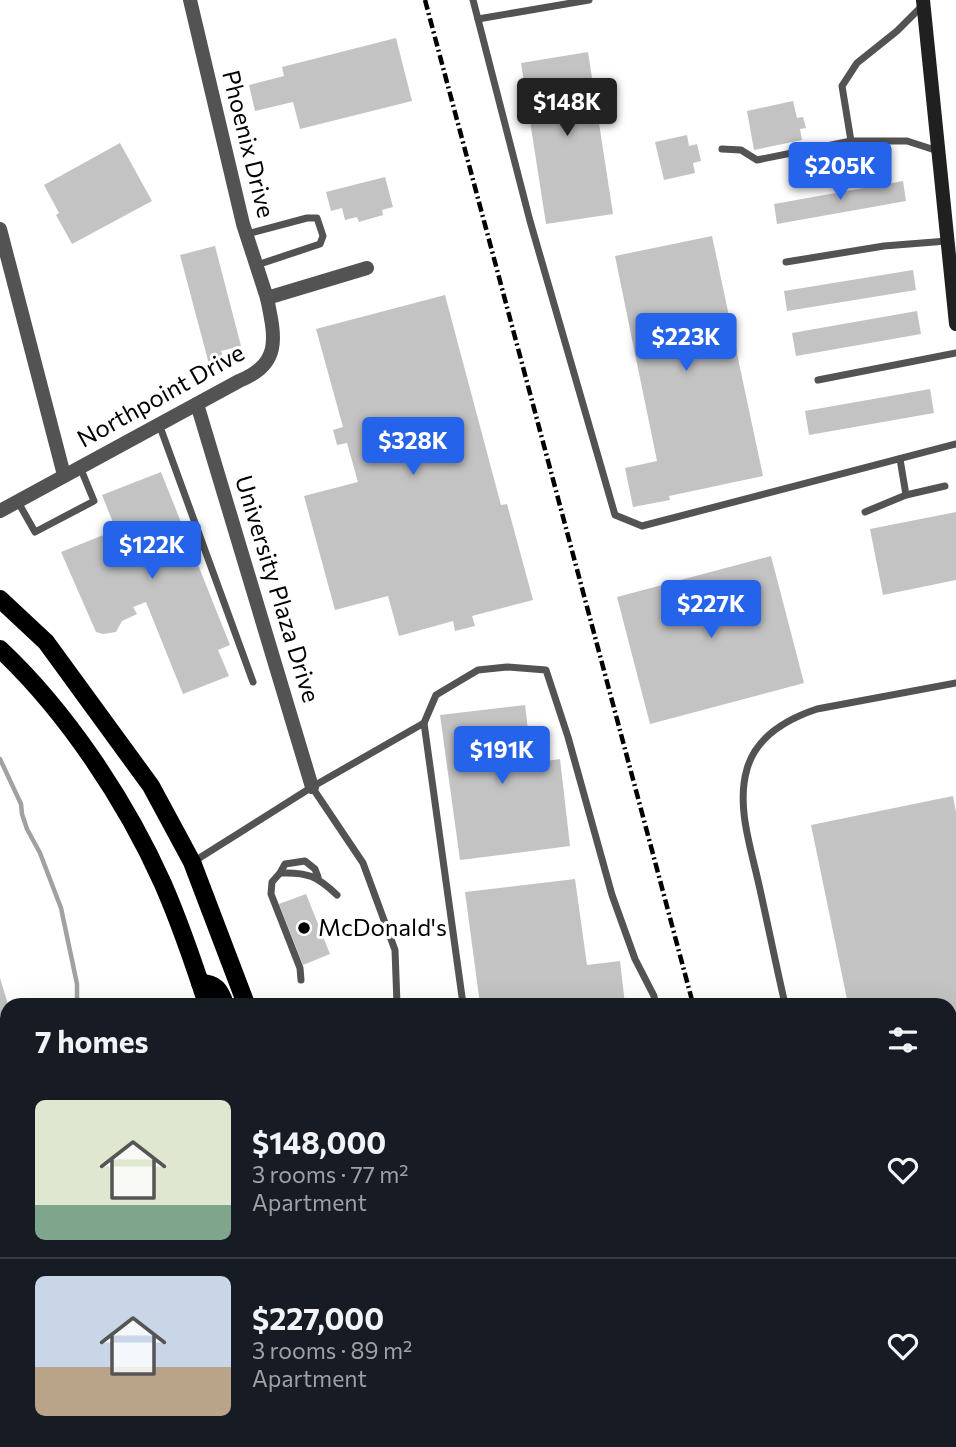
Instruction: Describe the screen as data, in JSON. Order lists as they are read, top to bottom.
{
  "streets": {
    "street": ["Phoenix Drive", "Northpoint Drive", "University Plaza Drive"]
  },
  "crossings": [
    ["Phoenix Drive", "Northpoint Drive"],
    ["Northpoint Drive", "University Plaza Drive"]
  ],
  "places": ["McDonald's"],
  "page": {
    "price": [
      "$148K",
      "$205K",
      "$223K",
      "$328K",
      "$122K",
      "$227K",
      "$191K"
    ],
    "heading": "7 homes",
    "list": [
      {
        "name": "$148,000",
        "note": "3 rooms · 77 m² · Apartment"
      },
      {
        "name": "$227,000",
        "note": "3 rooms · 89 m² · Apartment"
      }
    ]
  }
}
